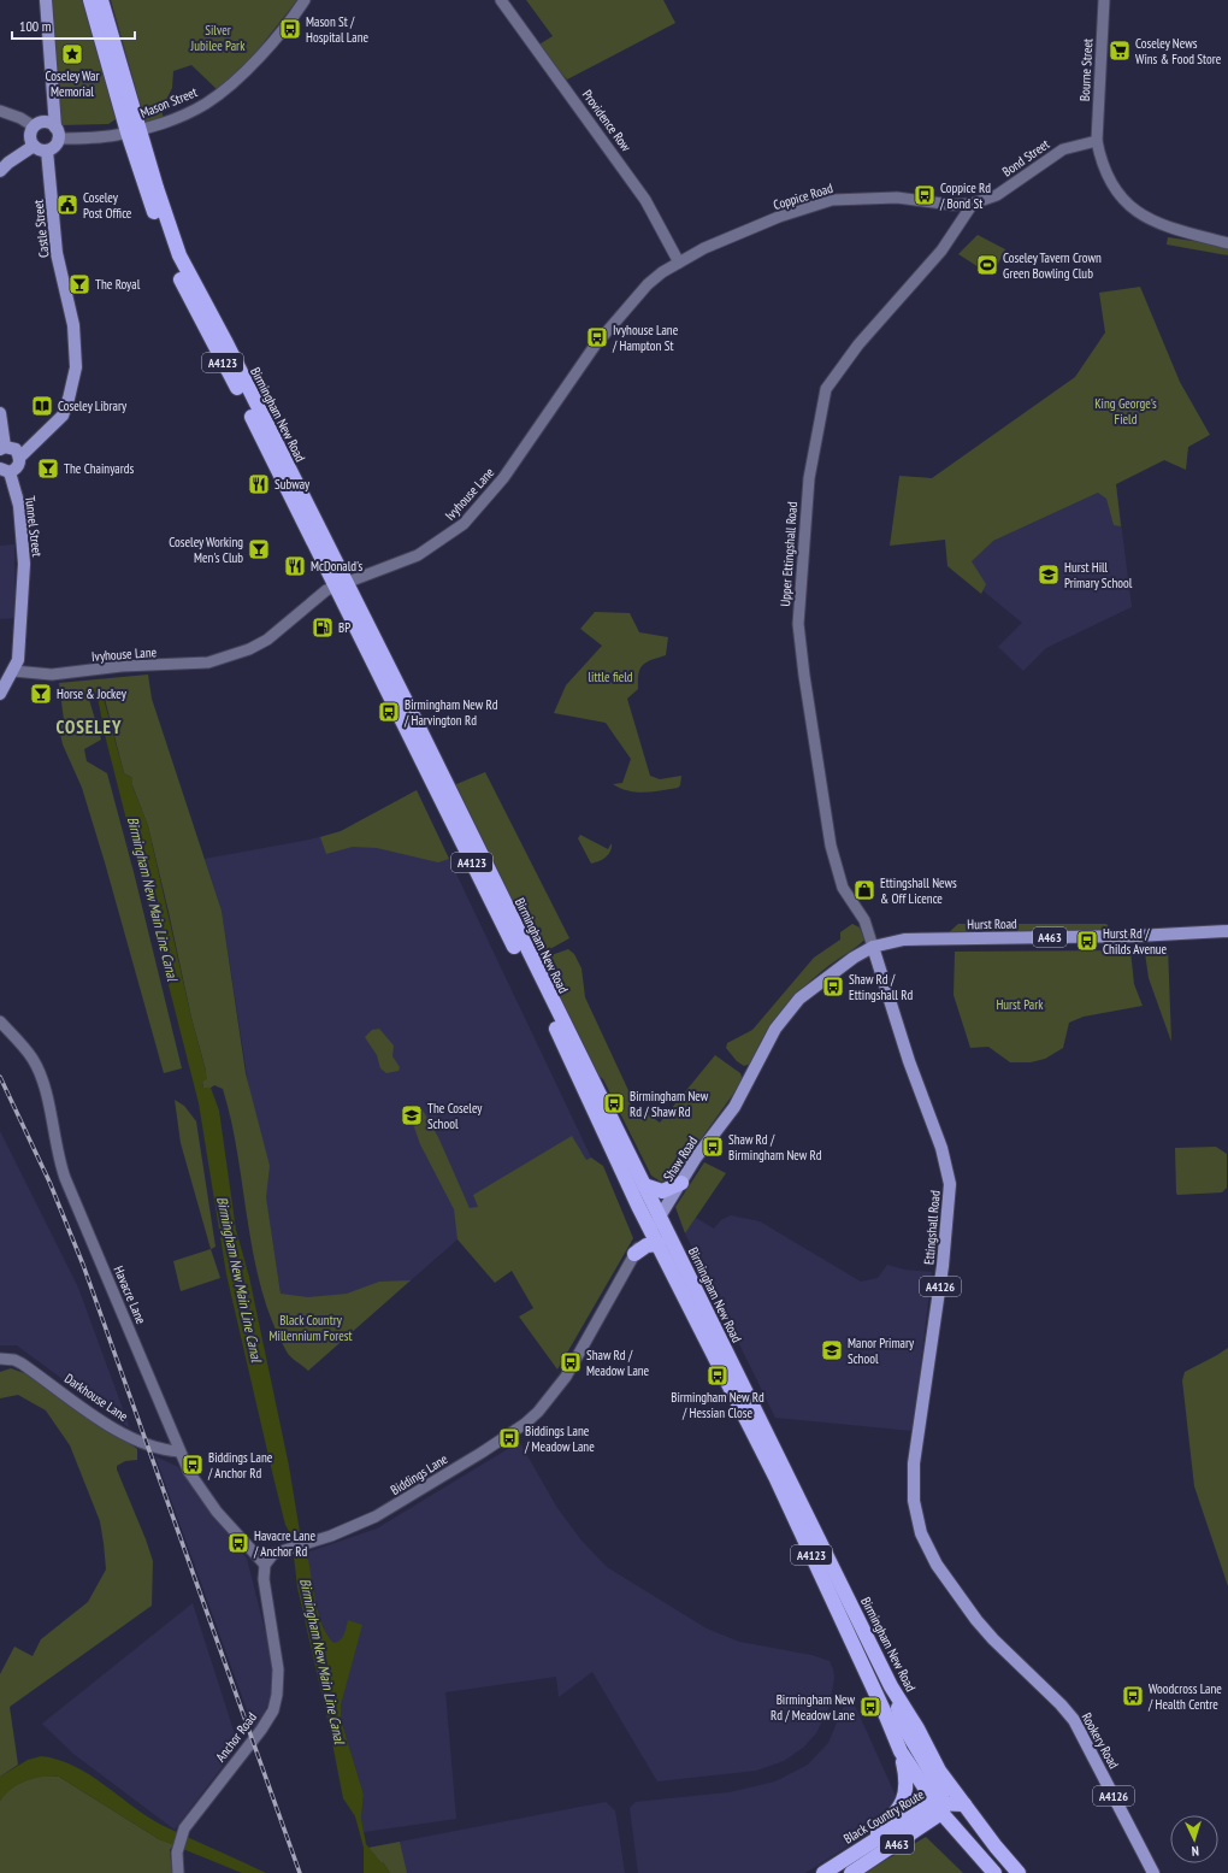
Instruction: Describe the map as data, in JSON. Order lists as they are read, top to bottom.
{
  "streets": {
    "highway": [
      "A4123",
      "Birmingham New Road",
      "A463",
      "Black Country Route"
    ],
    "main road": [
      "Castle Street",
      "Tunnel Street",
      "Hurst Road",
      "Shaw Road",
      "Ettingshall Road",
      "A4126",
      "Rookery Road"
    ],
    "street": [
      "Bourne Street",
      "Mason Street",
      "Providence Row",
      "Bond Street",
      "Coppice Road",
      "Ivyhouse Lane",
      "Upper Ettingshall Road",
      "Havacre Lane",
      "Darkhouse Lane",
      "Biddings Lane",
      "Anchor Road"
    ]
  },
  "crossings": [
    ["Bourne Street", "Bond Street"],
    ["Mason Street", "Castle Street"],
    ["Mason Street", "Birmingham New Road"],
    ["Providence Row", "Coppice Road"],
    ["Providence Row", "Ivyhouse Lane"],
    ["Bond Street", "Coppice Road"],
    ["Bond Street", "Upper Ettingshall Road"],
    ["Coppice Road", "Ivyhouse Lane"],
    ["Coppice Road", "Upper Ettingshall Road"],
    ["Castle Street", "Tunnel Street"],
    ["A4123", "Birmingham New Road"],
    ["A4123", "Black Country Route"],
    ["Birmingham New Road", "Ivyhouse Lane"],
    ["Birmingham New Road", "A463"],
    ["Birmingham New Road", "Shaw Road"],
    ["Birmingham New Road", "Black Country Route"],
    ["Ivyhouse Lane", "Tunnel Street"],
    ["Upper Ettingshall Road", "Hurst Road"],
    ["Upper Ettingshall Road", "Shaw Road"],
    ["Upper Ettingshall Road", "Ettingshall Road"],
    ["Hurst Road", "Shaw Road"],
    ["Hurst Road", "Ettingshall Road"],
    ["A463", "Black Country Route"],
    ["Shaw Road", "Ettingshall Road"],
    ["Shaw Road", "Biddings Lane"],
    ["Ettingshall Road", "Rookery Road"],
    ["Havacre Lane", "Darkhouse Lane"],
    ["Havacre Lane", "Biddings Lane"],
    ["Havacre Lane", "Anchor Road"],
    ["Biddings Lane", "Anchor Road"]
  ],
  "districts": ["COSELEY"],
  "water": ["Birmingham New Main Line Canal"],
  "parks": [
    "Silver Jubilee Park",
    "King George's Field",
    "little field",
    "Hurst Park",
    "Black Country Millennium Forest"
  ],
  "places": {
    "bus stop": [
      "Mason St / Hospital Lane",
      "Coppice Rd / Bond St",
      "Ivyhouse Lane / Hampton St",
      "Birmingham New Rd / Harvington Rd",
      "Hurst Rd / Childs Avenue",
      "Shaw Rd / Ettingshall Rd",
      "Birmingham New Rd / Shaw Rd",
      "Shaw Rd / Birmingham New Rd",
      "Shaw Rd / Meadow Lane",
      "Birmingham New Rd / Hessian Close",
      "Biddings Lane / Meadow Lane",
      "Biddings Lane / Anchor Rd",
      "Havacre Lane / Anchor Rd",
      "Woodcross Lane / Health Centre",
      "Birmingham New Rd / Meadow Lane"
    ],
    "supermarket": ["Coseley News Wins & Food Store"],
    "place": ["Coseley War Memorial"],
    "public building": ["Coseley Post Office"],
    "sports": ["Coseley Tavern Crown Green Bowling Club"],
    "bar": [
      "The Royal",
      "The Chainyards",
      "Coseley Working Men's Club",
      "Horse & Jockey"
    ],
    "library": ["Coseley Library"],
    "restaurant": ["Subway", "McDonald's"],
    "school or university": ["Hurst Hill Primary School", "The Coseley School", "Manor Primary School"],
    "fuel station": ["BP"],
    "shop": ["Ettingshall News & Off Licence"]
  },
  "scale_bar": "100 m",
  "north": "bottom"
}
